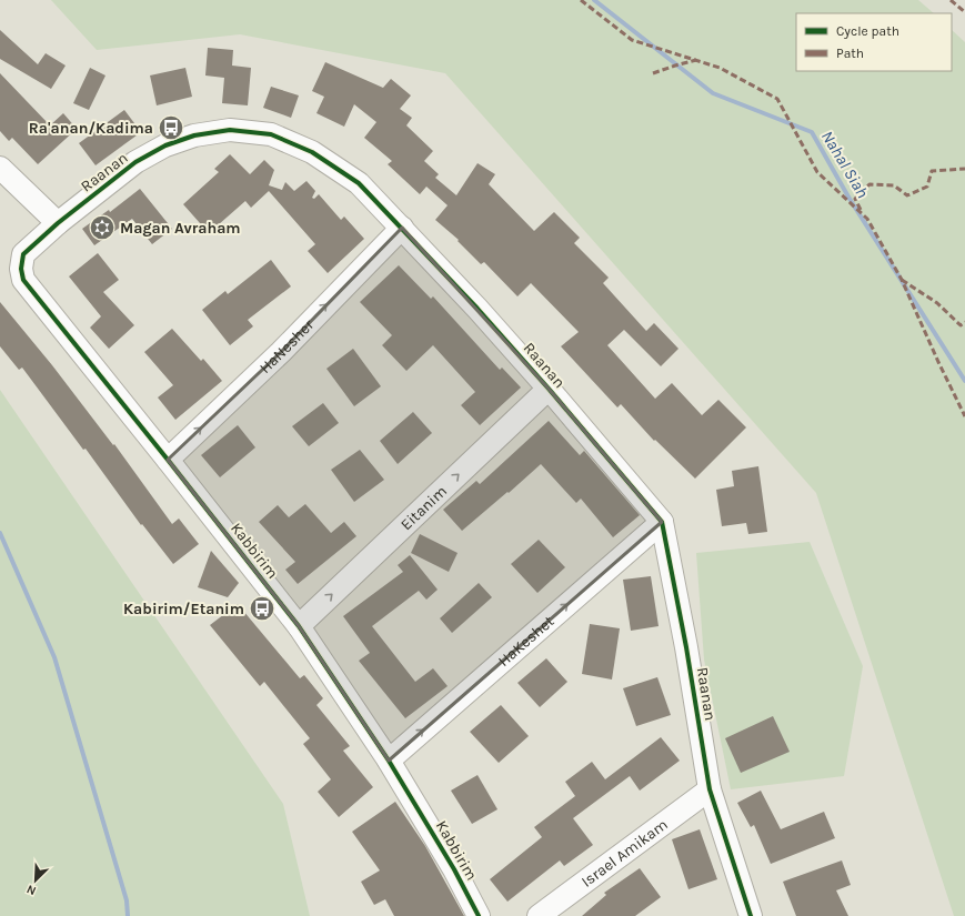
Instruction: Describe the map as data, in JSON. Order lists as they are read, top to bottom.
{
  "streets": {
    "street": [
      "Raanan",
      "HaNesher",
      "Eitanim",
      "Kabbirim",
      "HaKeshet",
      "Israel Amikam"
    ]
  },
  "crossings": [
    ["Raanan", "HaNesher"],
    ["Raanan", "Eitanim"],
    ["Raanan", "Kabbirim"],
    ["Raanan", "HaKeshet"],
    ["Raanan", "Israel Amikam"],
    ["HaNesher", "Kabbirim"],
    ["Eitanim", "Kabbirim"],
    ["Kabbirim", "HaKeshet"]
  ],
  "one_way": ["HaNesher", "Eitanim", "HaKeshet"],
  "water": ["Nahal Siah"],
  "places": {
    "bus stop": ["Ra'anan/Kadima", "Kabirim/Etanim"],
    "synagogue": ["Magan Avraham"]
  },
  "legend": ["Cycle path", "Path"],
  "north": "bottom left"
}
